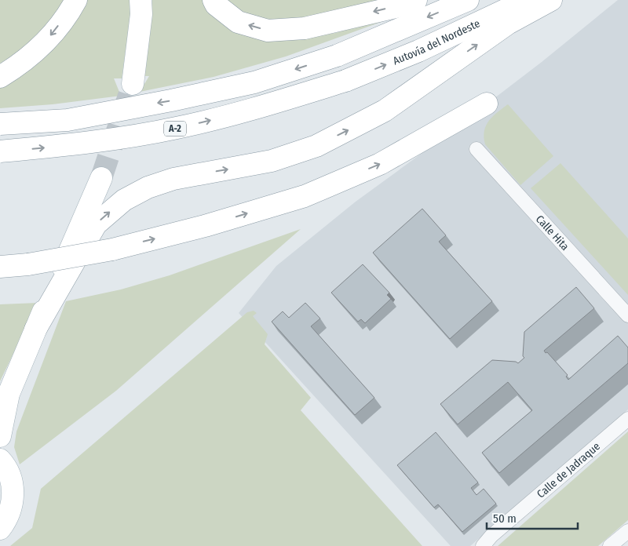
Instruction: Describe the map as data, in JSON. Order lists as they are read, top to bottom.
{
  "streets": {
    "main road": ["Autovía del Nordeste", "A-2"],
    "street": ["Calle Hita", "Calle de Jadraque"]
  },
  "scale_bar": "50 m"
}
